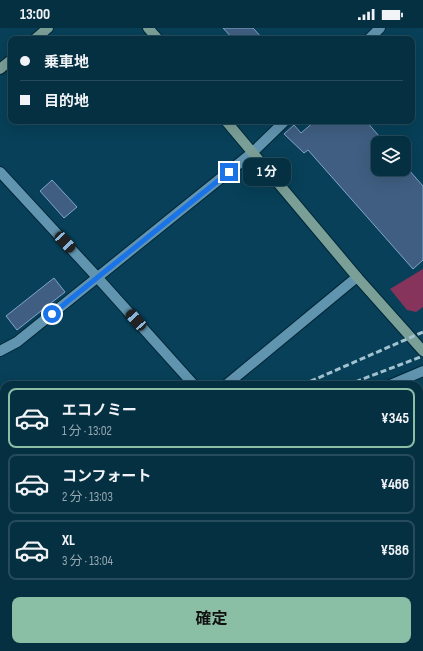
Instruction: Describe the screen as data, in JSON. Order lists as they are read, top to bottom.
{
  "page": {
    "status": "13:00",
    "banner": ["乗車地", "目的地"],
    "bubble": "1 分",
    "list": [
      {
        "name": "エコノミー",
        "note": "1 分 · 13:02",
        "value": "¥345"
      },
      {
        "name": "コンフォート",
        "note": "2 分 · 13:03",
        "value": "¥466"
      },
      {
        "name": "XL",
        "note": "3 分 · 13:04",
        "value": "¥586"
      }
    ],
    "buttons": "確定"
  }
}
